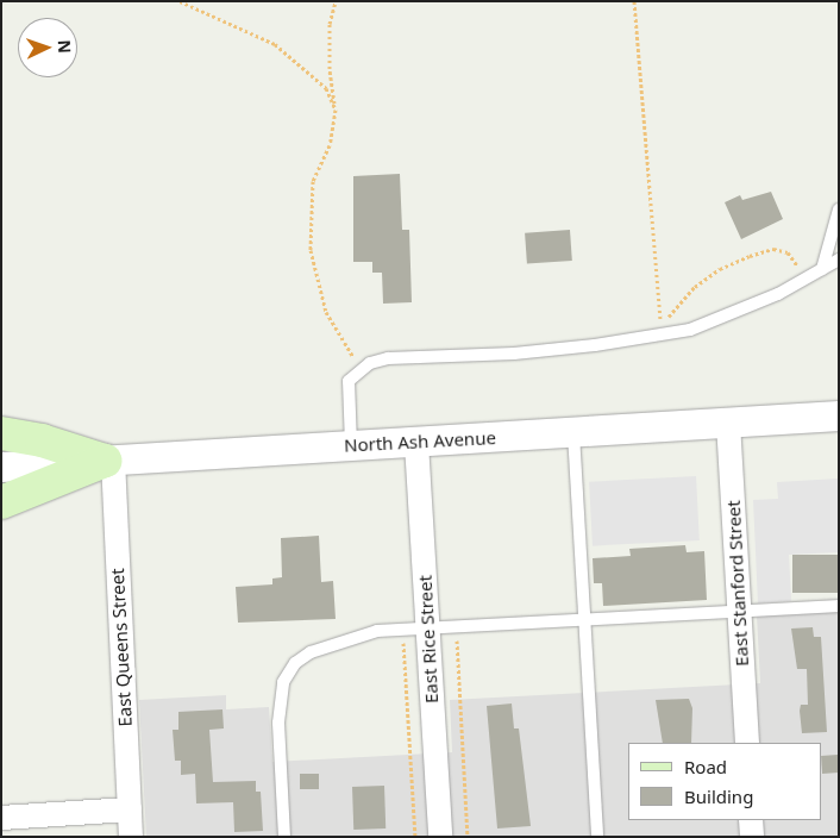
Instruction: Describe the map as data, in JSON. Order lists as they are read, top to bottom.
{
  "streets": {
    "street": [
      "North Ash Avenue",
      "East Stanford Street",
      "East Rice Street",
      "East Queens Street"
    ]
  },
  "crossings": [
    ["North Ash Avenue", "East Stanford Street"],
    ["North Ash Avenue", "East Rice Street"],
    ["North Ash Avenue", "East Queens Street"]
  ],
  "legend": ["Road", "Building"],
  "north": "right"
}
